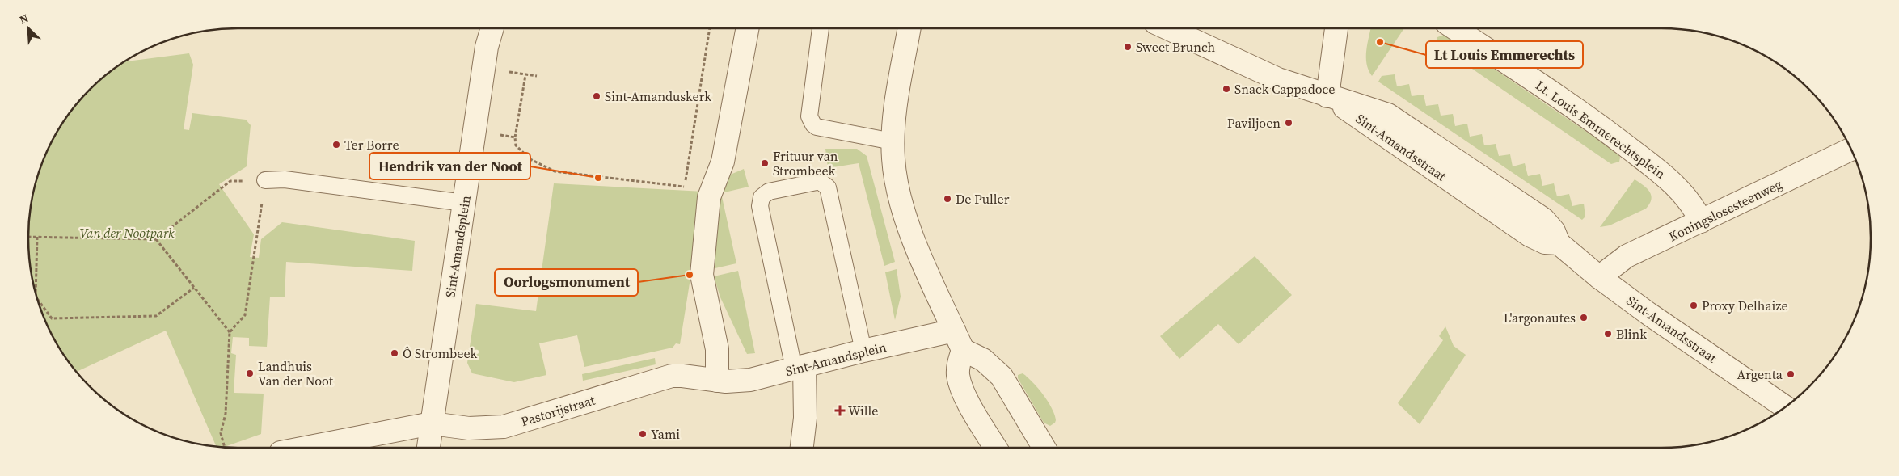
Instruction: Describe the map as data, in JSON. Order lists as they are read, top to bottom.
{
  "streets": {
    "street": [
      "Lt. Louis Emmerechtsplein",
      "Sint-Amandsstraat",
      "Koningslosesteenweg",
      "Sint-Amandsplein",
      "Pastorijstraat"
    ]
  },
  "crossings": [
    ["Lt. Louis Emmerechtsplein", "Koningslosesteenweg"],
    ["Sint-Amandsstraat", "Koningslosesteenweg"],
    ["Sint-Amandsplein", "Pastorijstraat"]
  ],
  "parks": ["Van der Nootpark"],
  "places": {
    "other": [
      "Lt Louis Emmerechts",
      "Sweet Brunch",
      "Snack Cappadoce",
      "Sint-Amanduskerk",
      "Paviljoen",
      "Ter Borre",
      "Frituur van Strombeek",
      "Hendrik van der Noot",
      "De Puller",
      "Oorlogsmonument",
      "Proxy Delhaize",
      "L'argonautes",
      "Blink",
      "Ô Strombeek",
      "Landhuis Van der Noot",
      "Argenta",
      "Yami"
    ],
    "health": ["Wille"]
  },
  "north": "top left"
}
